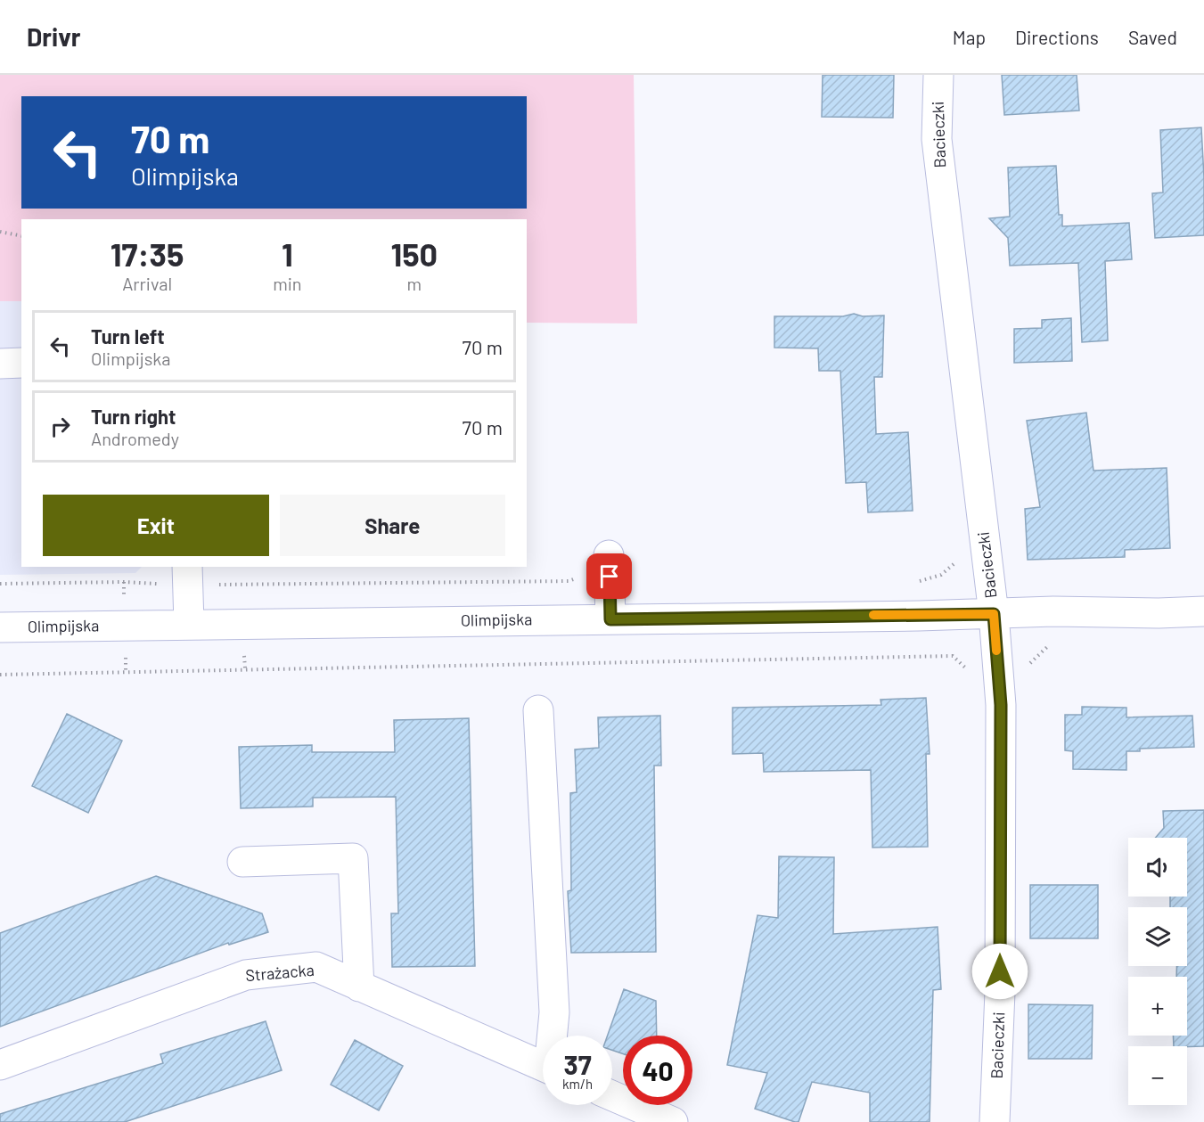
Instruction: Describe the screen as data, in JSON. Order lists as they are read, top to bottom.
{
  "streets": {
    "street": ["Bacieczki", "Olimpijska", "Strażacka"]
  },
  "crossings": [
    ["Bacieczki", "Olimpijska"]
  ],
  "page": {
    "header": "Drivr",
    "nav": ["Map", "Directions", "Saved"],
    "turn": ["70 m", "Olimpijska"],
    "eta": [
      "17:35",
      "Arrival",
      "1",
      "min",
      "150",
      "m"
    ],
    "list": [
      {
        "name": "Turn left",
        "note": "Olimpijska",
        "value": "70 m"
      },
      {
        "name": "Turn right",
        "note": "Andromedy",
        "value": "70 m"
      }
    ],
    "buttons": ["Exit", "Share"],
    "map_buttons": ["+", "−"],
    "speed": "37 km/h",
    "limit": "40"
  }
}
